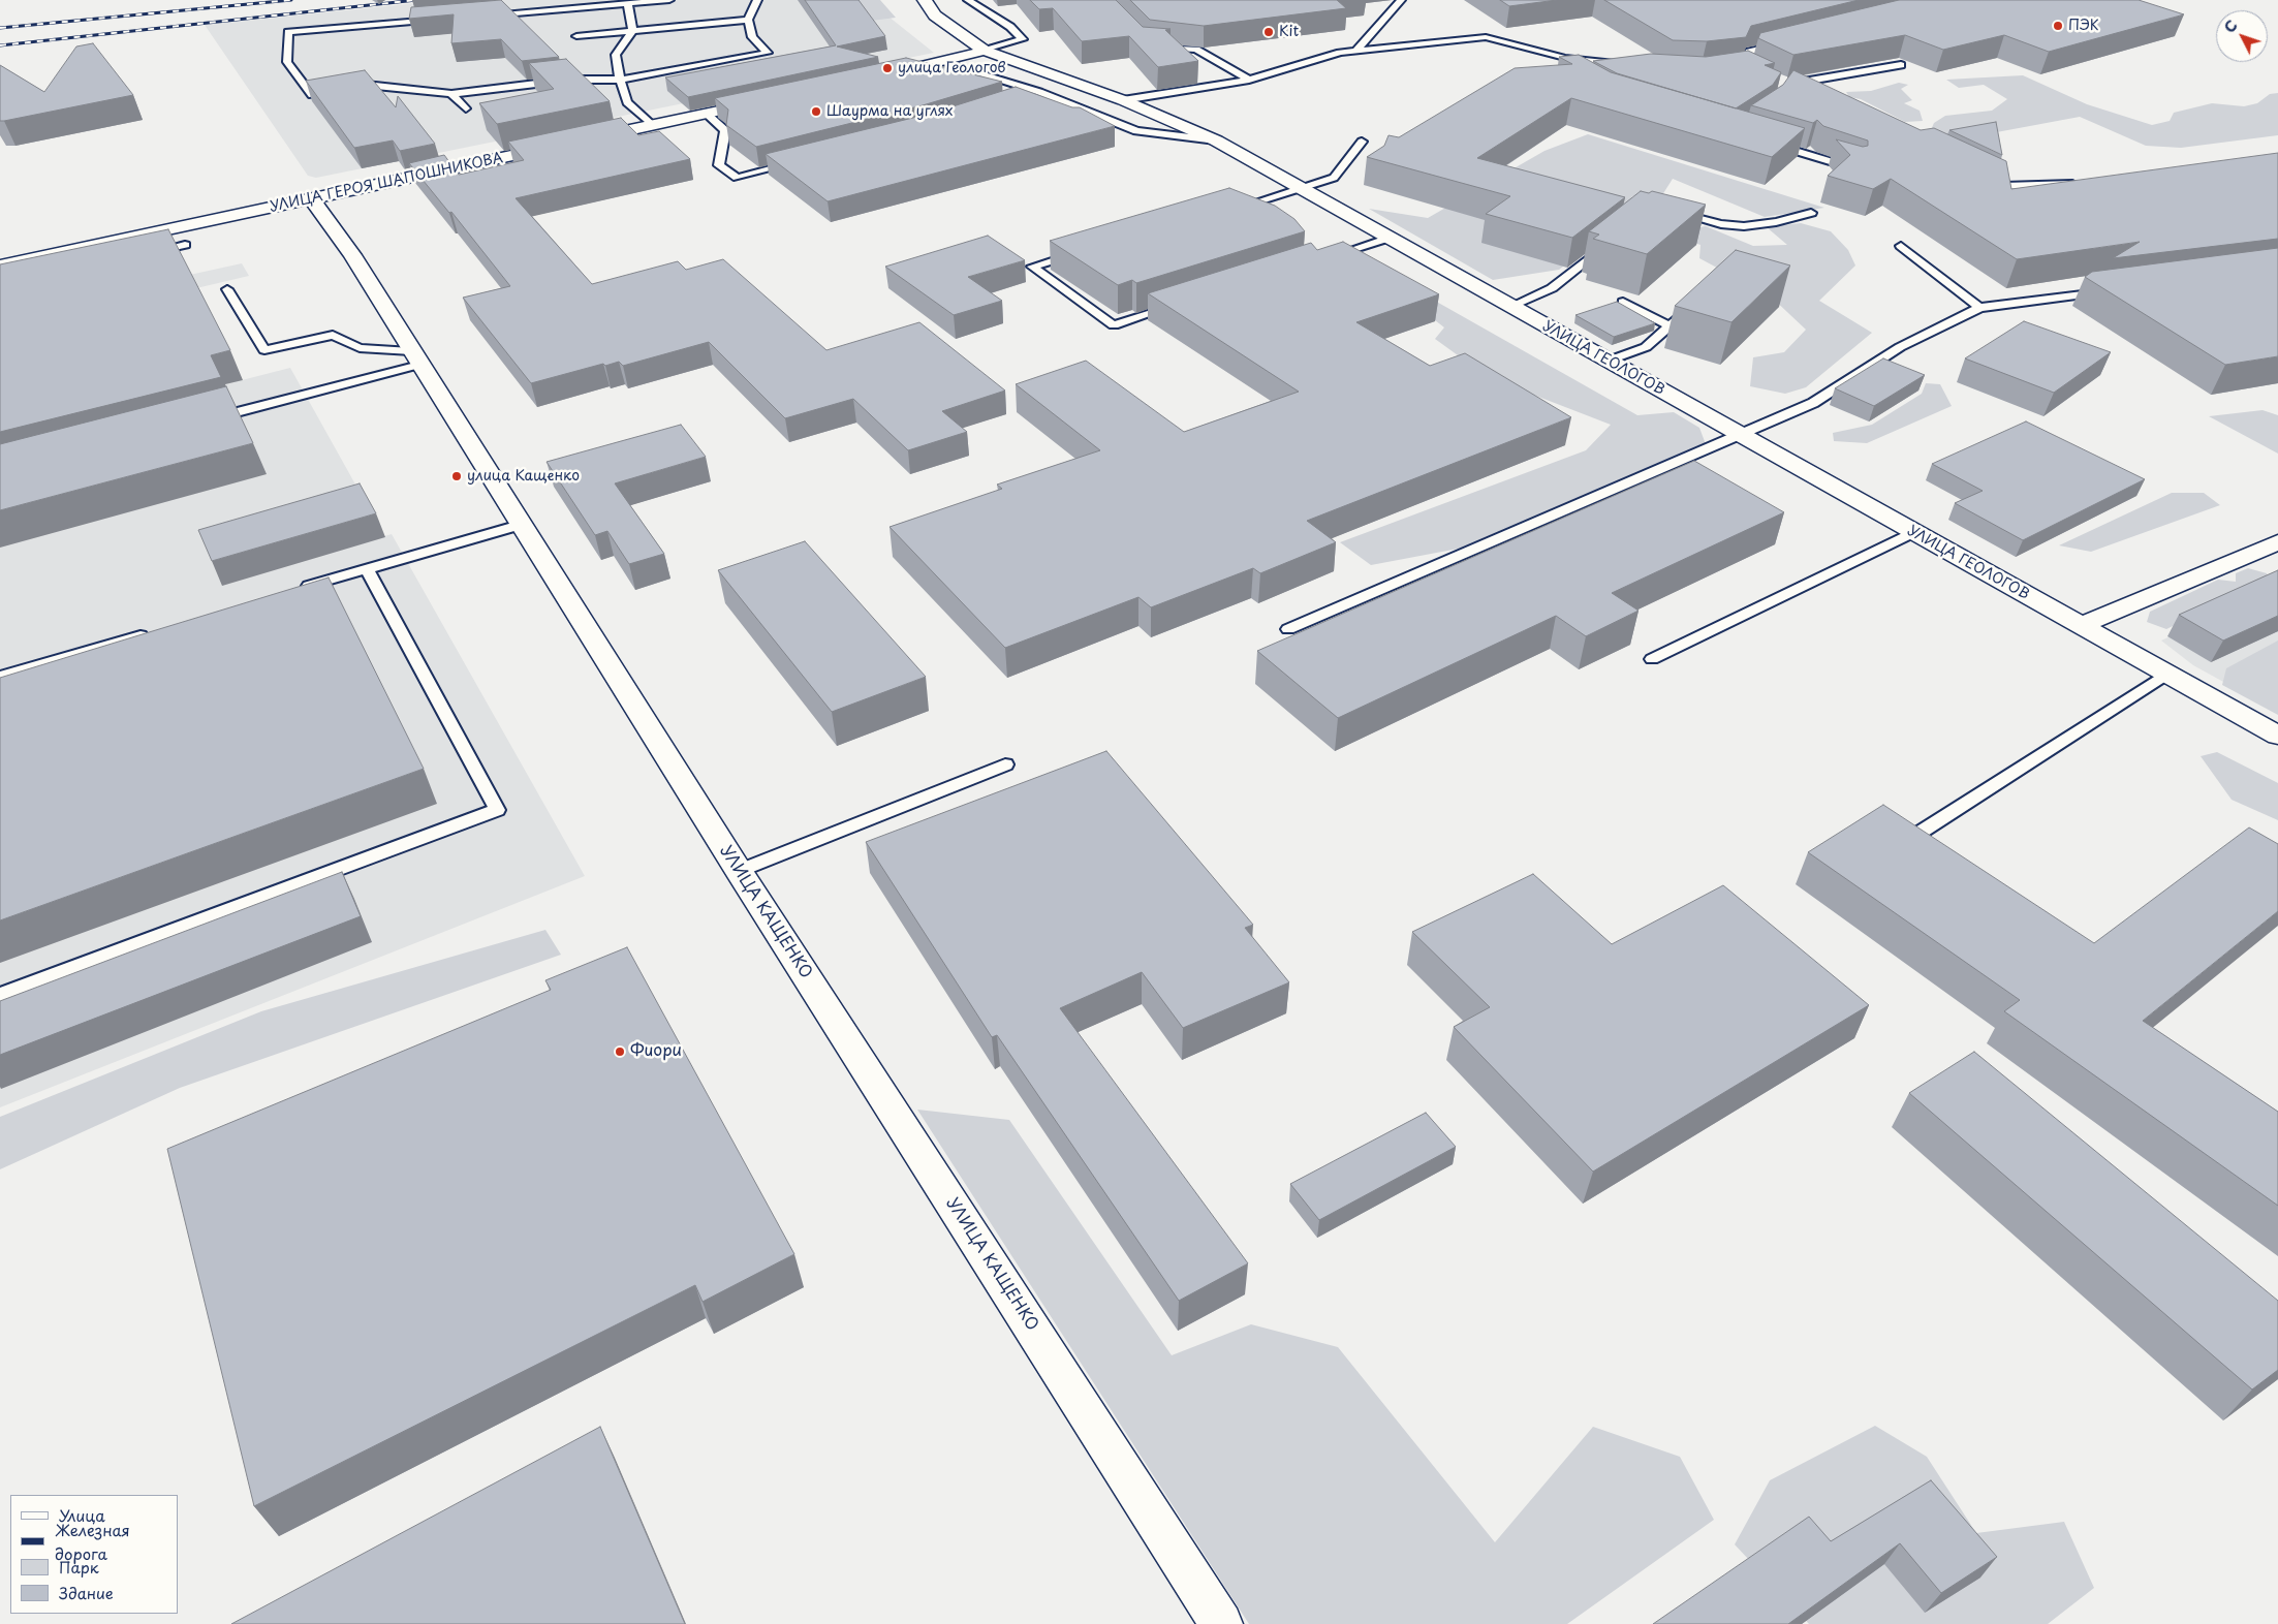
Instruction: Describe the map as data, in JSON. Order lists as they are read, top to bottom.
{
  "streets": {
    "street": ["УЛИЦА ГЕРОЯ ШАПОШНИКОВА", "УЛИЦА ГЕОЛОГОВ", "УЛИЦА КАЩЕНКО"]
  },
  "crossings": [
    ["УЛИЦА ГЕРОЯ ШАПОШНИКОВА", "УЛИЦА КАЩЕНКО"]
  ],
  "places": [
    "ПЭК",
    "Kit",
    "улица Геологов",
    "Шаурма на углях",
    "улица Кащенко",
    "Фиори"
  ],
  "legend": [
    "Улица",
    "Железная дорога",
    "Парк",
    "Здание"
  ],
  "north": "top left"
}
